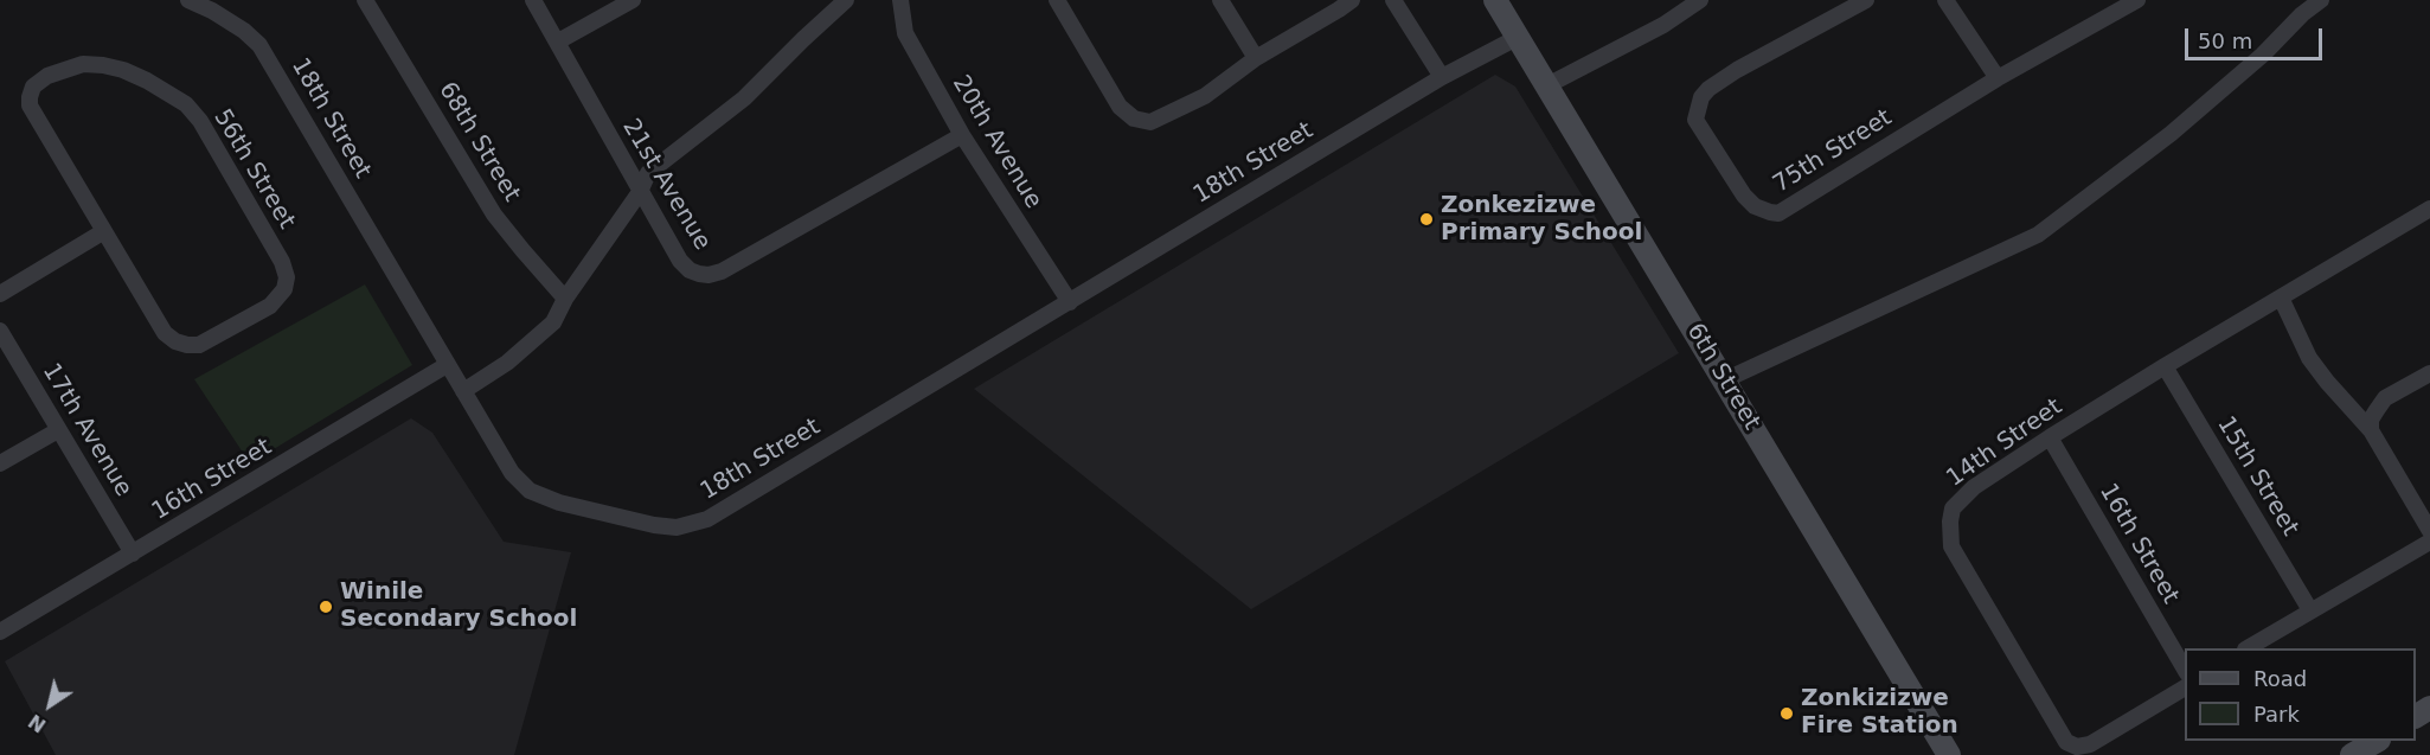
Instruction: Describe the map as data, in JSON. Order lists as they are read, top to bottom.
{
  "streets": {
    "street": [
      "18th Street",
      "68th Street",
      "20th Avenue",
      "75th Street",
      "56th Street",
      "21st Avenue",
      "6th Street",
      "17th Avenue",
      "14th Street",
      "15th Street",
      "16th Street"
    ]
  },
  "crossings": [
    ["18th Street", "20th Avenue"],
    ["18th Street", "6th Street"],
    ["18th Street", "16th Street"],
    ["20th Avenue", "21st Avenue"],
    ["17th Avenue", "16th Street"],
    ["14th Street", "15th Street"],
    ["14th Street", "16th Street"]
  ],
  "places": ["Zonkezizwe Primary School", "Winile Secondary School", "Zonkizizwe Fire Station"],
  "legend": ["Road", "Park"],
  "scale_bar": "50 m",
  "north": "bottom left"
}
